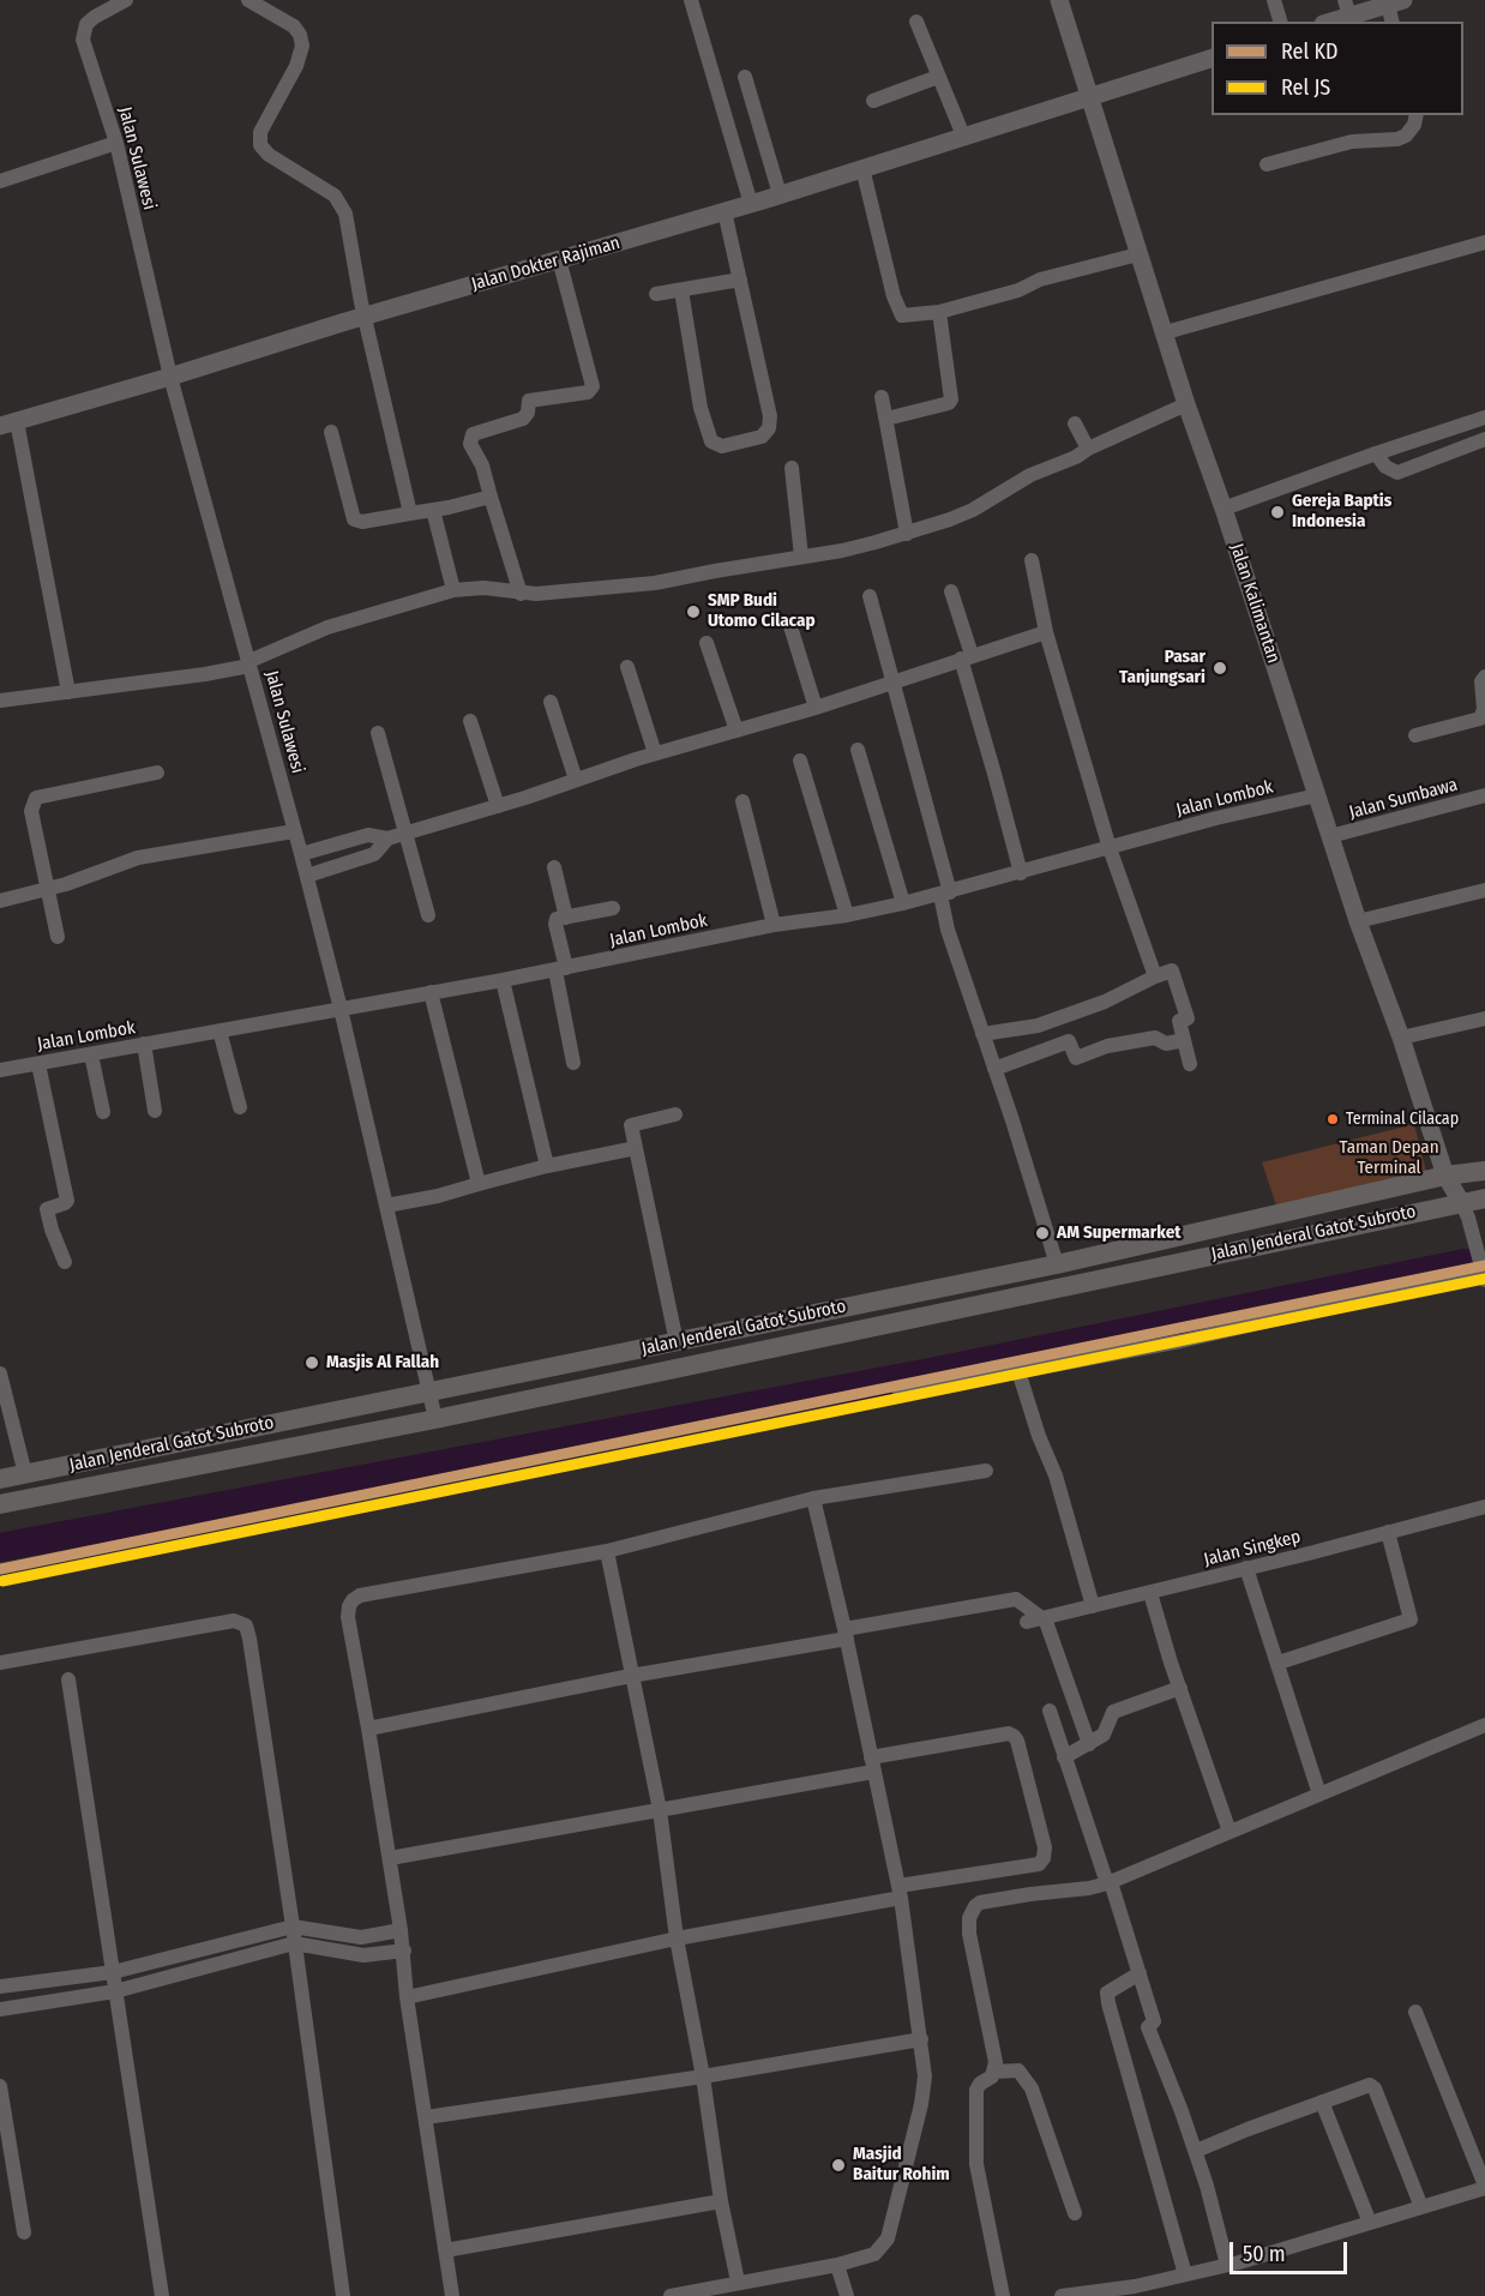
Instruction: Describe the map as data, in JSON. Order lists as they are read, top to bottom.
{
  "streets": {
    "main road": ["Jalan Jenderal Gatot Subroto"],
    "street": [
      "Jalan Sulawesi",
      "Jalan Dokter Rajiman",
      "Jalan Kalimantan",
      "Jalan Lombok",
      "Jalan Sumbawa",
      "Jalan Singkep"
    ]
  },
  "crossings": [
    ["Jalan Sulawesi", "Jalan Dokter Rajiman"],
    ["Jalan Sulawesi", "Jalan Lombok"],
    ["Jalan Sulawesi", "Jalan Jenderal Gatot Subroto"],
    ["Jalan Dokter Rajiman", "Jalan Kalimantan"],
    ["Jalan Kalimantan", "Jalan Lombok"],
    ["Jalan Kalimantan", "Jalan Sumbawa"],
    ["Jalan Kalimantan", "Jalan Jenderal Gatot Subroto"]
  ],
  "parks": ["Taman Depan Terminal"],
  "places": [
    "Gereja Baptis Indonesia",
    "SMP Budi Utomo Cilacap",
    "Pasar Tanjungsari",
    "Terminal Cilacap",
    "AM Supermarket",
    "Masjis Al Fallah",
    "Masjid Baitur Rohim"
  ],
  "lines": ["rail line KD", "rail line JS"],
  "legend": ["Rel KD", "Rel JS"],
  "scale_bar": "50 m"
}
